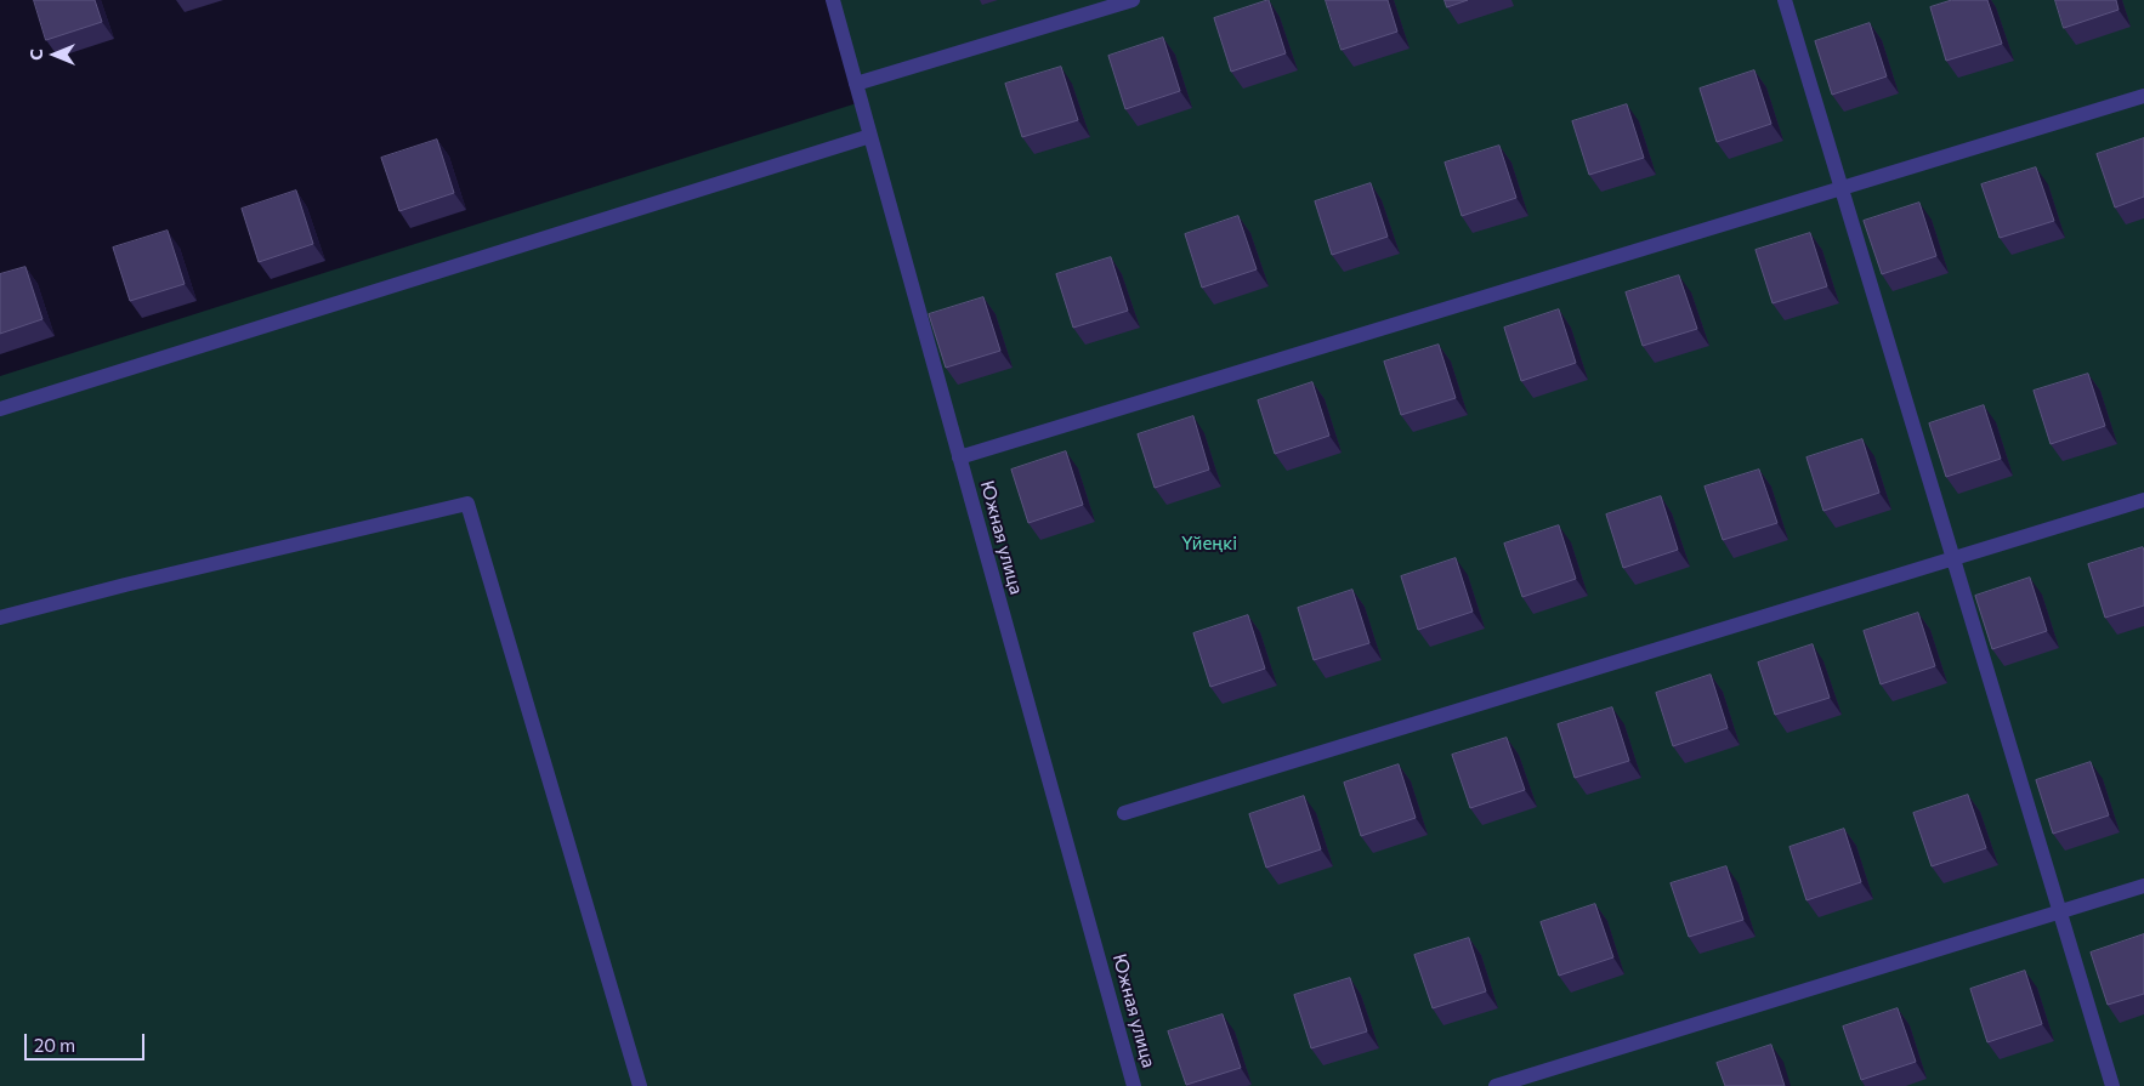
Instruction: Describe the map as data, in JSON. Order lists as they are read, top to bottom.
{
  "streets": {
    "lane": ["Южная улица"]
  },
  "parks": ["Үйеңкі"],
  "scale_bar": "20 m",
  "north": "left"
}
